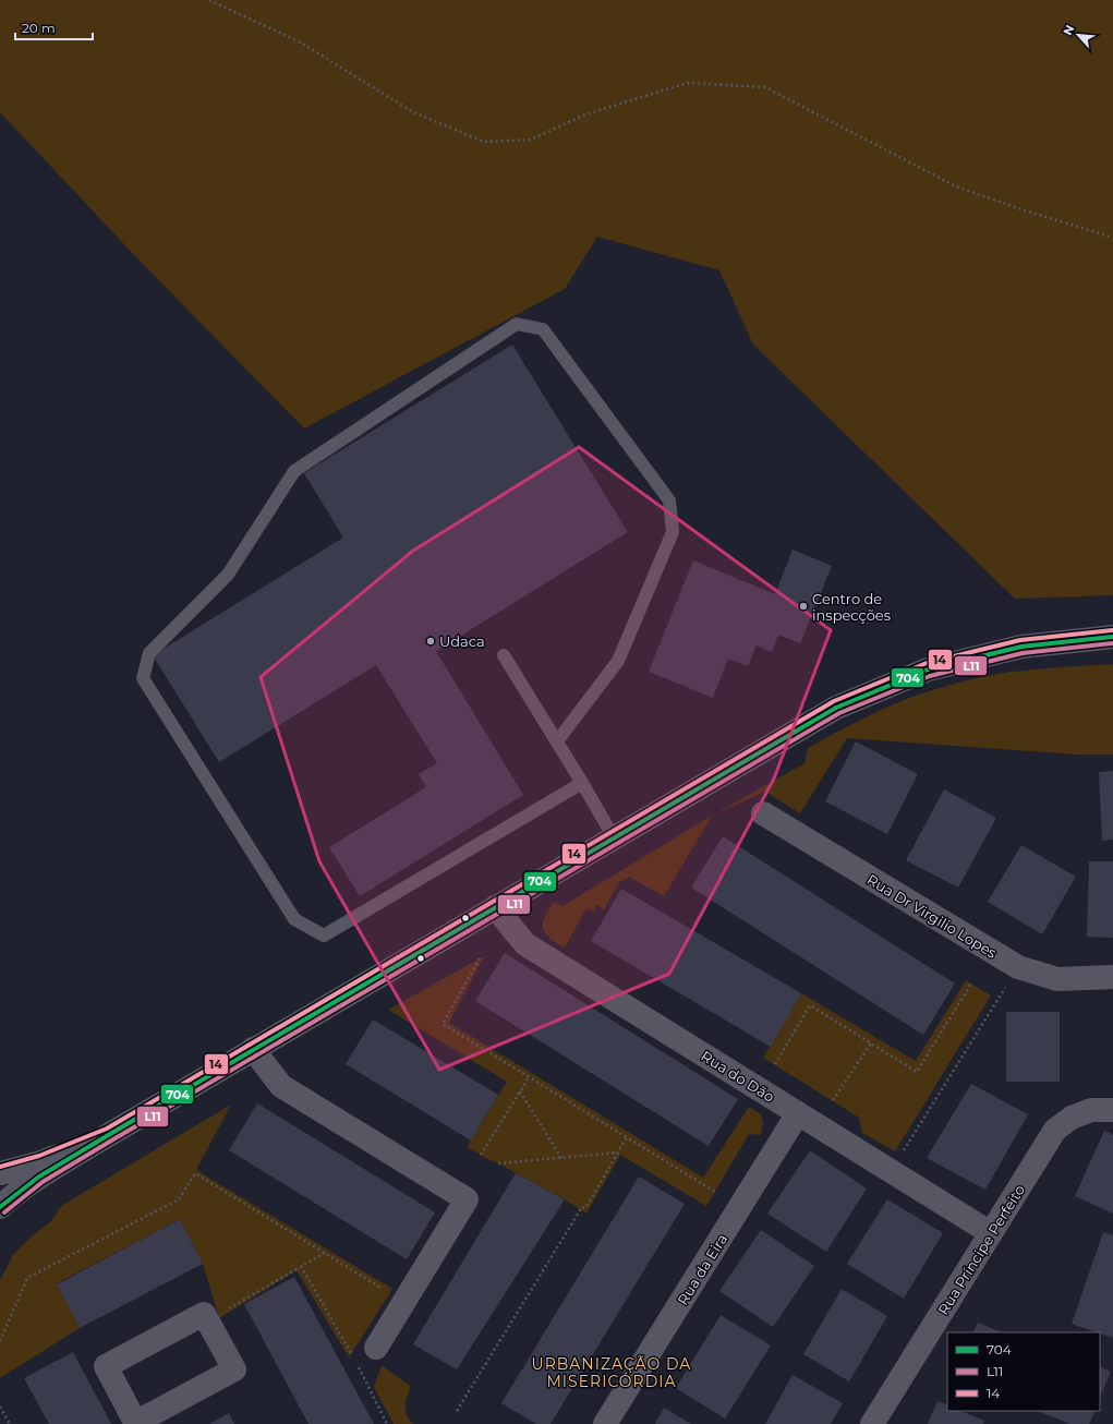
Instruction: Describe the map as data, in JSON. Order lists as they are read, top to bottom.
{
  "streets": {
    "street": [
      "Rua Dr Virgilio Lopes",
      "Rua do Dão",
      "Rua Príncipe Perfeito",
      "Rua da Eira"
    ]
  },
  "crossings": [
    ["Rua do Dão", "Rua Príncipe Perfeito"],
    ["Rua do Dão", "Rua da Eira"]
  ],
  "districts": ["URBANIZAÇÃO DA MISERICÓRDIA"],
  "places": ["Centro de inspecções", "Udaca"],
  "lines": ["transit line 14", "transit line 704", "transit line L11"],
  "legend": ["704", "L11", "14"],
  "scale_bar": "20 m",
  "north": "top left"
}
